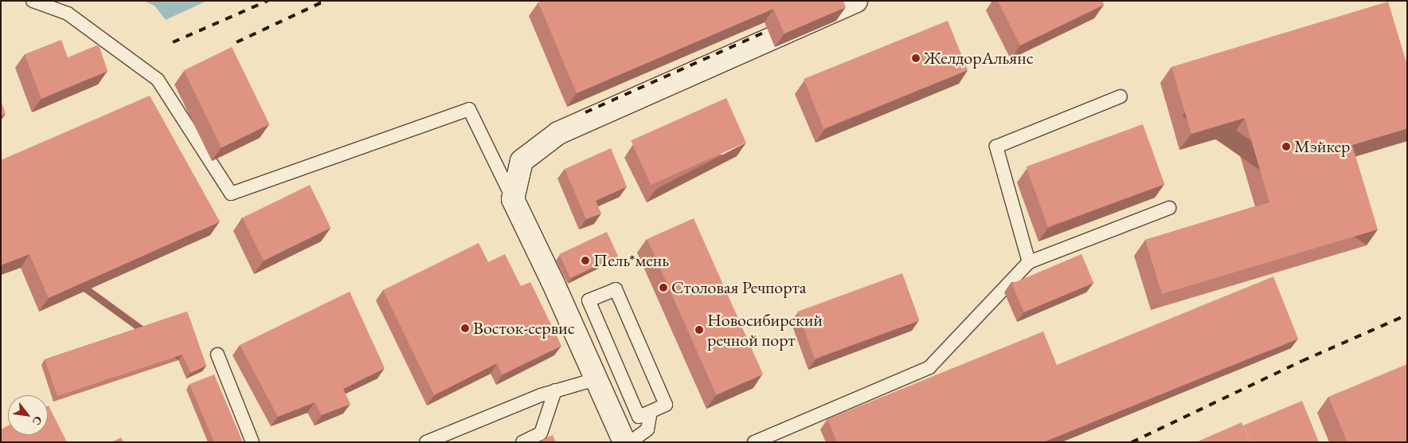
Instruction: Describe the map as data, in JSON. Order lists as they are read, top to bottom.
{
  "places": [
    "ЖелдорАльянс",
    "Мэйкер",
    "Пель*мень",
    "Столовая Речпорта",
    "Восток-сервис",
    "Новосибирский речной порт"
  ],
  "north": "bottom right"
}
